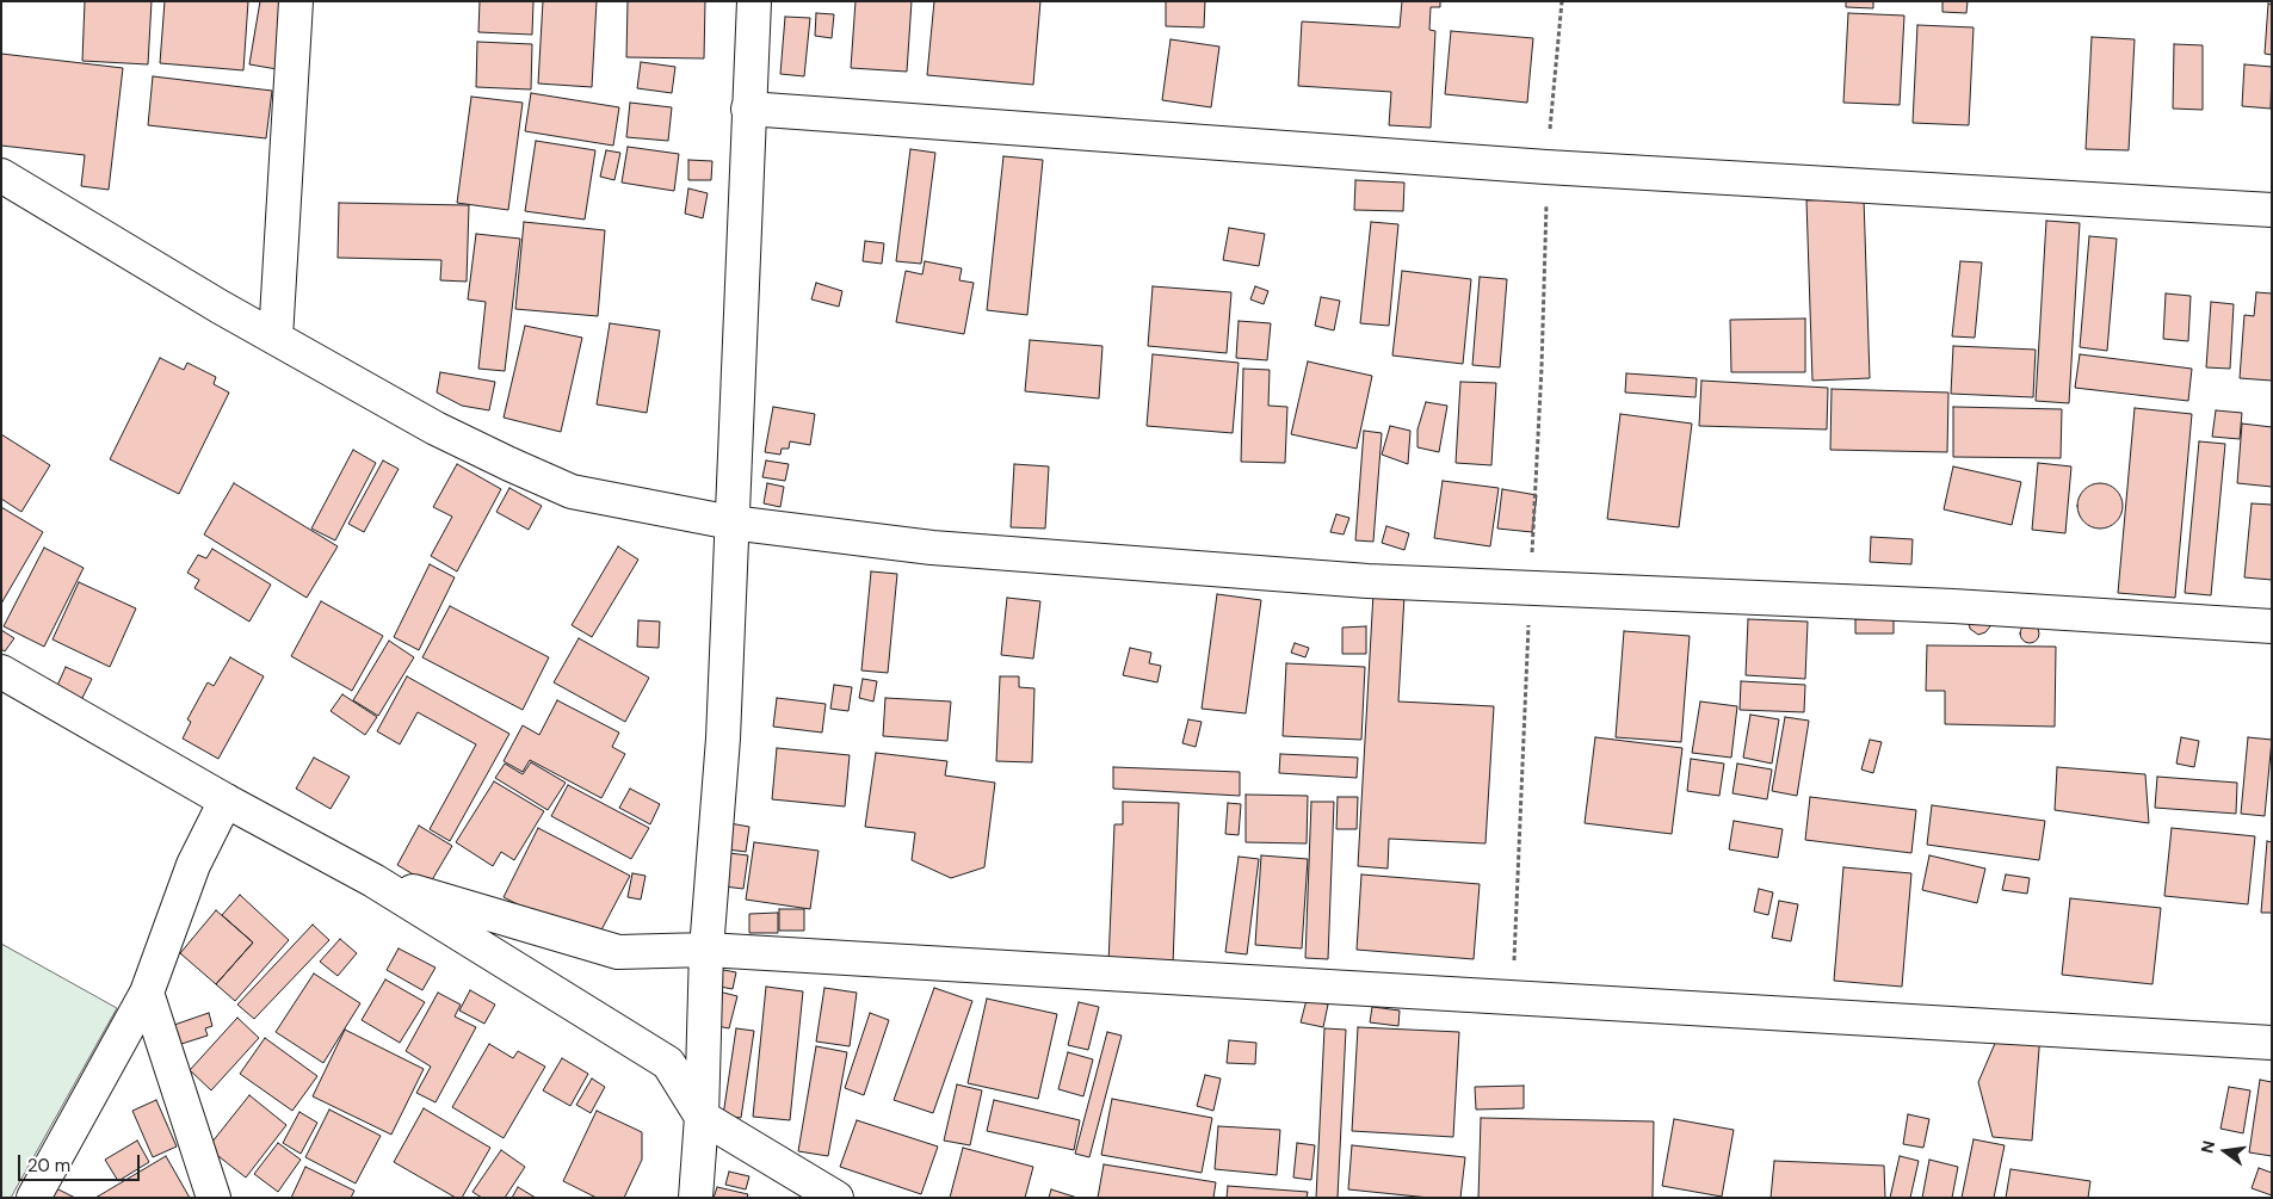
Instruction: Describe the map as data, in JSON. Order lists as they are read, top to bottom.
{
  "scale_bar": "20 m",
  "north": "left"
}
